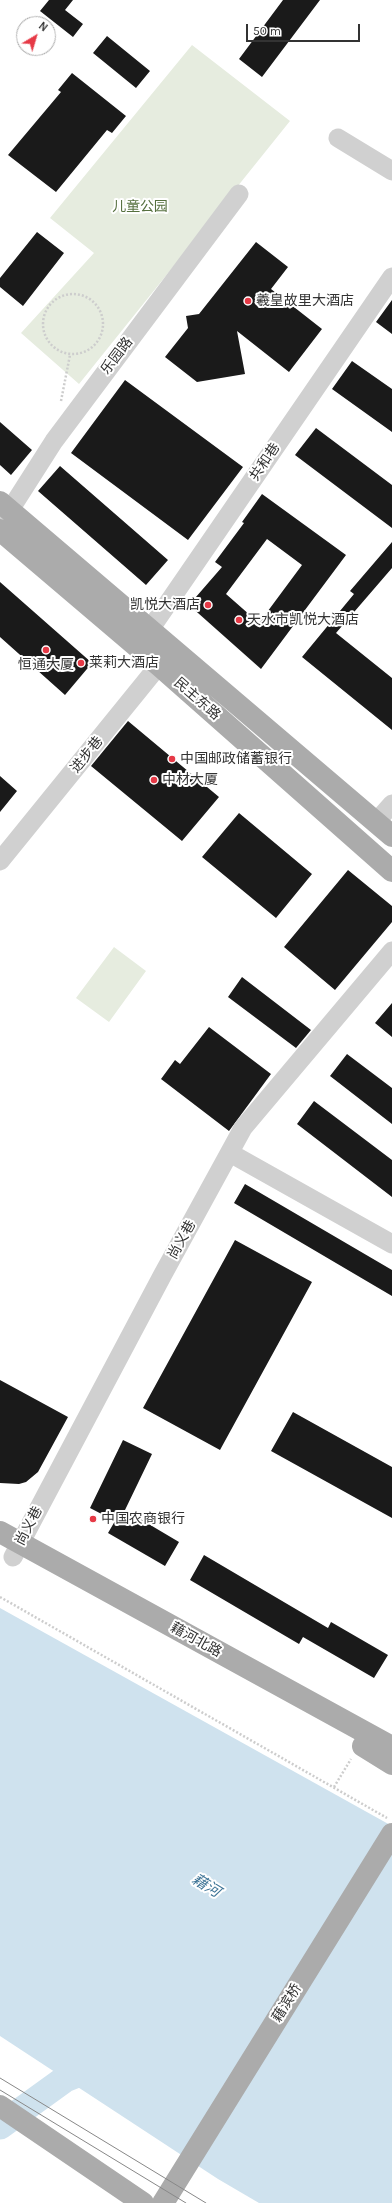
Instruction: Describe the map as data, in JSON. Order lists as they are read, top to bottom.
{
  "streets": {
    "main road": ["民主东路", "藉河北路", "藉滨桥"],
    "street": [
      "乐园路",
      "共和巷",
      "进步巷",
      "尚义巷"
    ]
  },
  "crossings": [
    ["乐园路", "民主东路"],
    ["共和巷", "民主东路"],
    ["民主东路", "进步巷"],
    ["尚义巷", "藉河北路"]
  ],
  "water": ["藉河"],
  "parks": ["儿童公园"],
  "places": [
    "羲皇故里大酒店",
    "凯悦大酒店",
    "天水市凯悦大酒店",
    "恒通大厦",
    "莱莉大酒店",
    "中国邮政储蓄银行",
    "中材大厦",
    "中国农商银行"
  ],
  "scale_bar": "50 m",
  "north": "top right"
}
